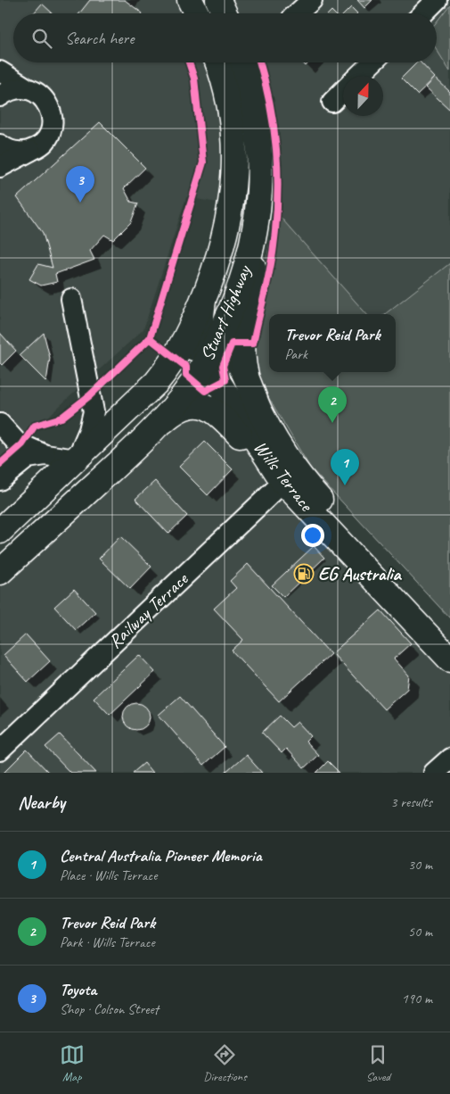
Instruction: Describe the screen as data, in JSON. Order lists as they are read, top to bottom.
{
  "streets": {
    "main road": ["Stuart Highway", "Wills Terrace"],
    "street": ["Railway Terrace"]
  },
  "crossings": [
    ["Stuart Highway", "Wills Terrace"],
    ["Wills Terrace", "Railway Terrace"]
  ],
  "places": {
    "fuel station": ["EG Australia"]
  },
  "north": "top",
  "page": {
    "search": "Search here",
    "pins": ["3", "2", "1"],
    "popup": ["Trevor Reid Park", "Park"],
    "heading": ["Nearby", "3 results"],
    "list": [
      {
        "mark": "1",
        "name": "Central Australia Pioneer Memoria",
        "note": "Place · Wills Terrace",
        "value": "30 m"
      },
      {
        "mark": "2",
        "name": "Trevor Reid Park",
        "note": "Park · Wills Terrace",
        "value": "50 m"
      },
      {
        "mark": "3",
        "name": "Toyota",
        "note": "Shop · Colson Street",
        "value": "190 m"
      }
    ],
    "nav": ["Map", "Directions", "Saved"]
  }
}
